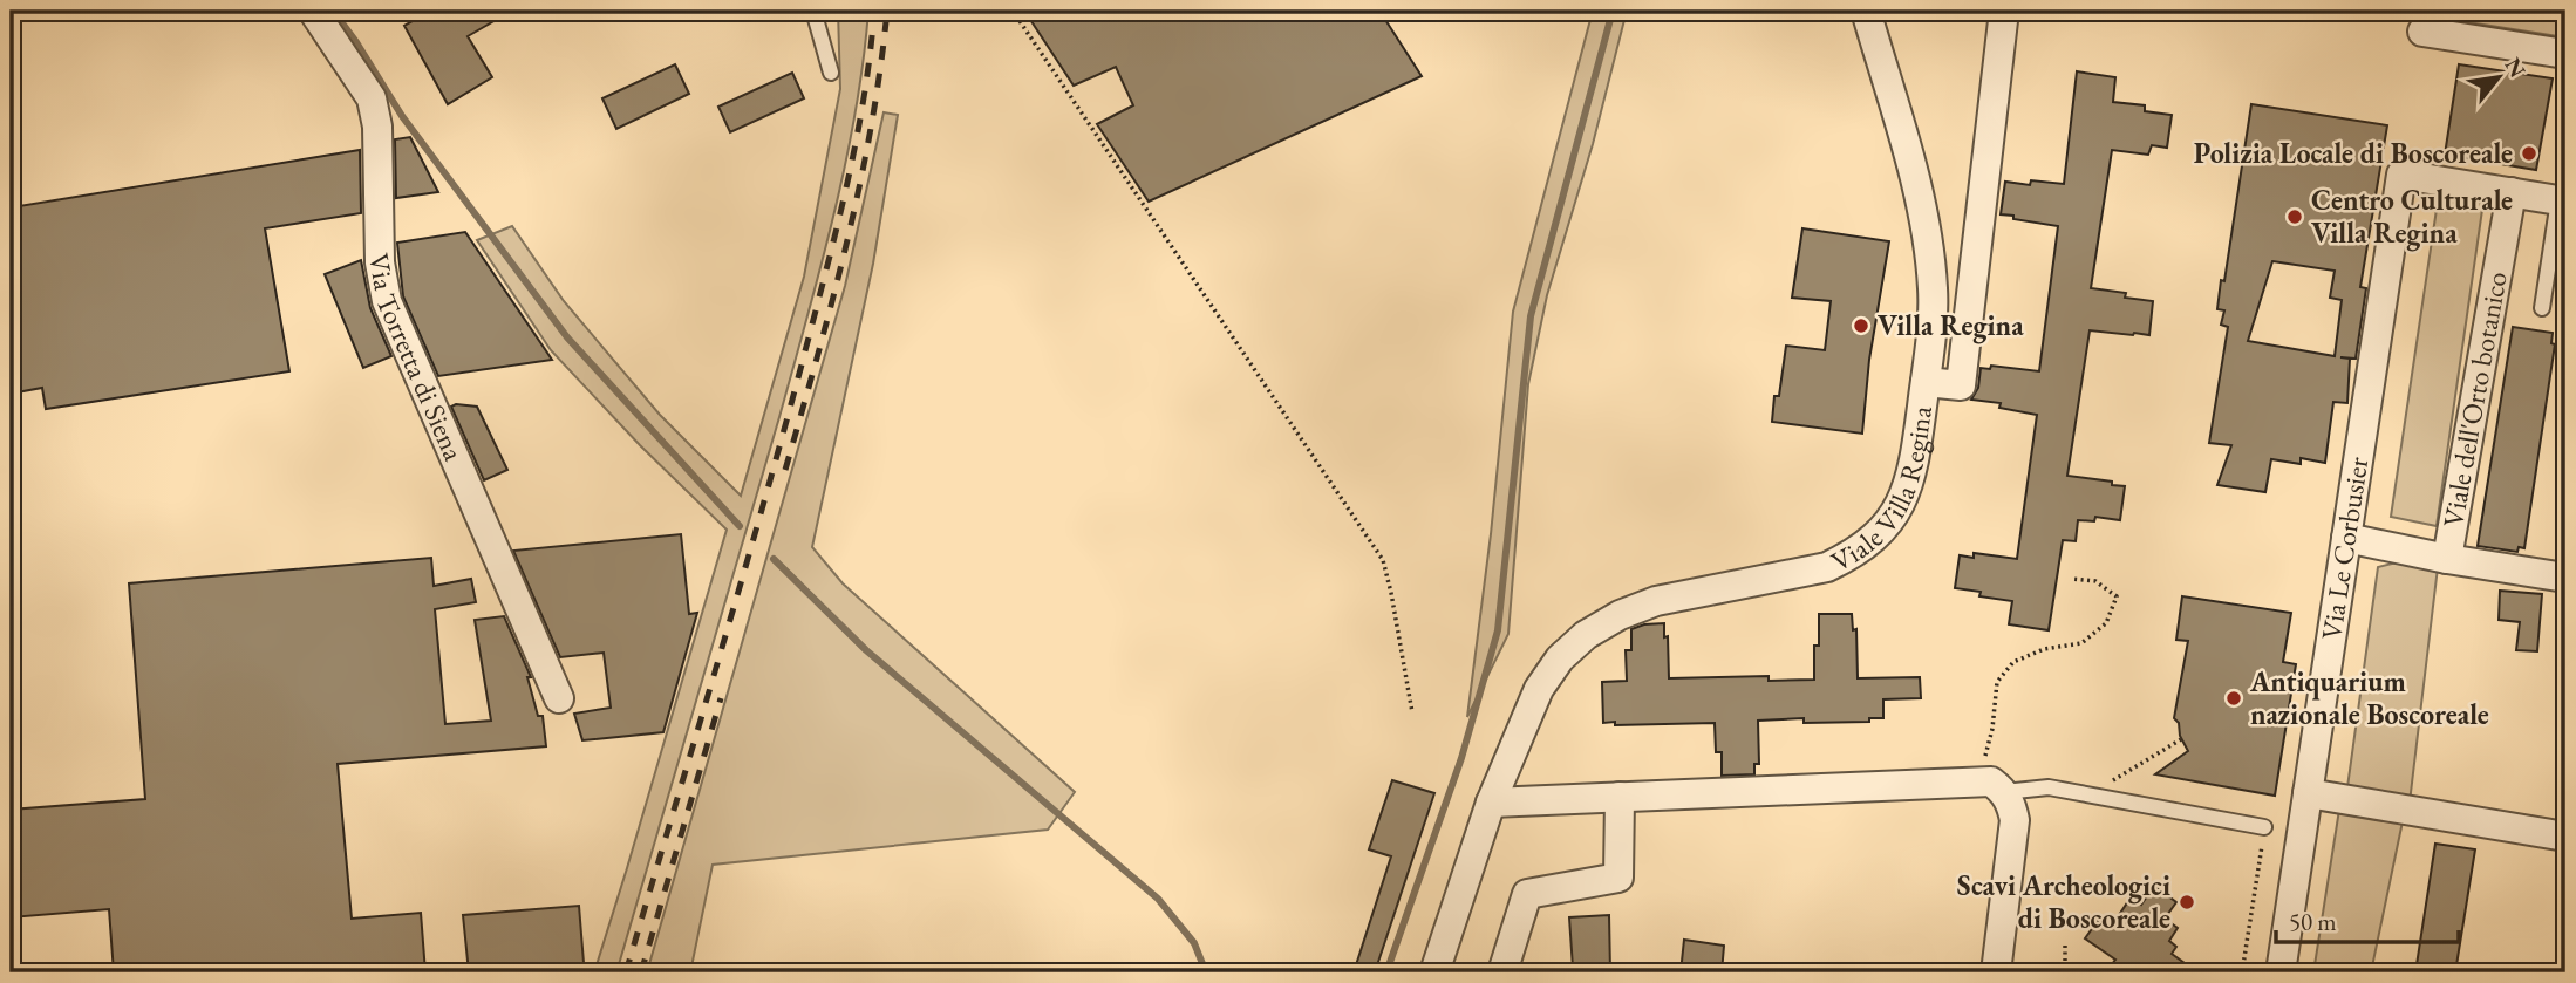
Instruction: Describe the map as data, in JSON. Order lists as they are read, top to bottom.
{
  "streets": {
    "street": [
      "Via Torretta di Siena",
      "Viale dell'Orto botanico",
      "Viale Villa Regina",
      "Via Le Corbusier"
    ]
  },
  "crossings": [
    ["Viale dell'Orto botanico", "Via Le Corbusier"]
  ],
  "places": [
    "Polizia Locale di Boscoreale",
    "Centro Culturale Villa Regina",
    "Villa Regina",
    "Antiquarium nazionale Boscoreale",
    "Scavi Archeologici di Boscoreale"
  ],
  "scale_bar": "50 m",
  "north": "top right"
}
